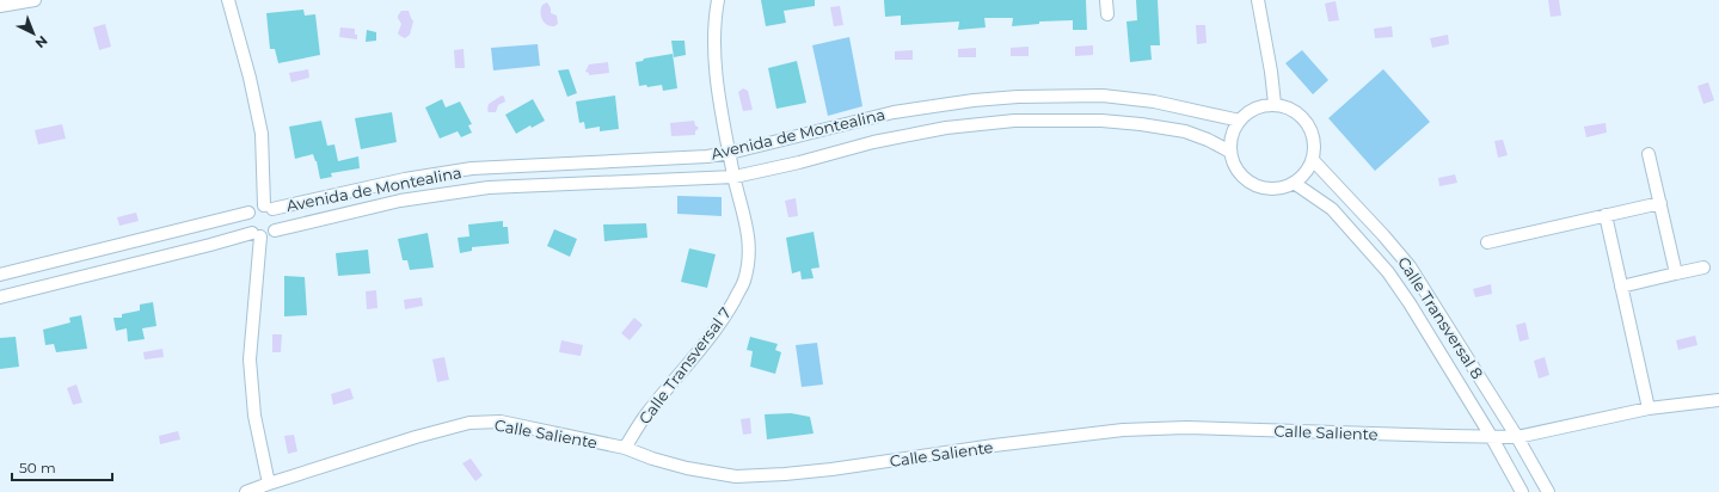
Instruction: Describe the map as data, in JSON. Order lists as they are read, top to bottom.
{
  "streets": {
    "street": [
      "Avenida de Montealina",
      "Calle Transversal 8",
      "Calle Transversal 7",
      "Calle Saliente"
    ]
  },
  "crossings": [
    ["Avenida de Montealina", "Calle Transversal 8"],
    ["Avenida de Montealina", "Calle Transversal 7"],
    ["Calle Transversal 8", "Calle Saliente"],
    ["Calle Transversal 7", "Calle Saliente"]
  ],
  "scale_bar": "50 m",
  "north": "bottom right"
}
